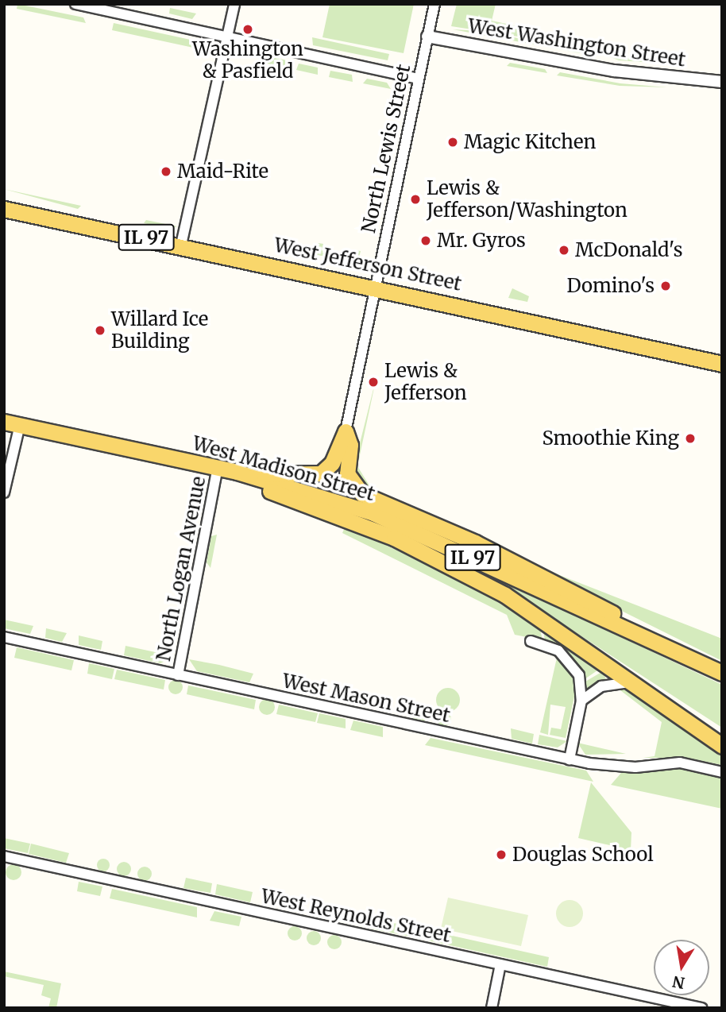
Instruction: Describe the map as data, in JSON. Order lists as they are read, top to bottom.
{
  "streets": {
    "main road": ["IL 97", "West Jefferson Street", "West Madison Street"],
    "street": [
      "West Washington Street",
      "North Lewis Street",
      "North Logan Avenue",
      "West Mason Street",
      "West Reynolds Street"
    ]
  },
  "crossings": [
    ["West Washington Street", "North Lewis Street"],
    ["North Lewis Street", "West Jefferson Street"],
    ["West Madison Street", "North Logan Avenue"],
    ["North Logan Avenue", "West Mason Street"]
  ],
  "places": [
    "Washington & Pasfield",
    "Magic Kitchen",
    "Maid-Rite",
    "Lewis & Jefferson/Washington",
    "Mr. Gyros",
    "McDonald's",
    "Domino's",
    "Willard Ice Building",
    "Lewis & Jefferson",
    "Smoothie King",
    "Douglas School"
  ],
  "north": "bottom"
}
